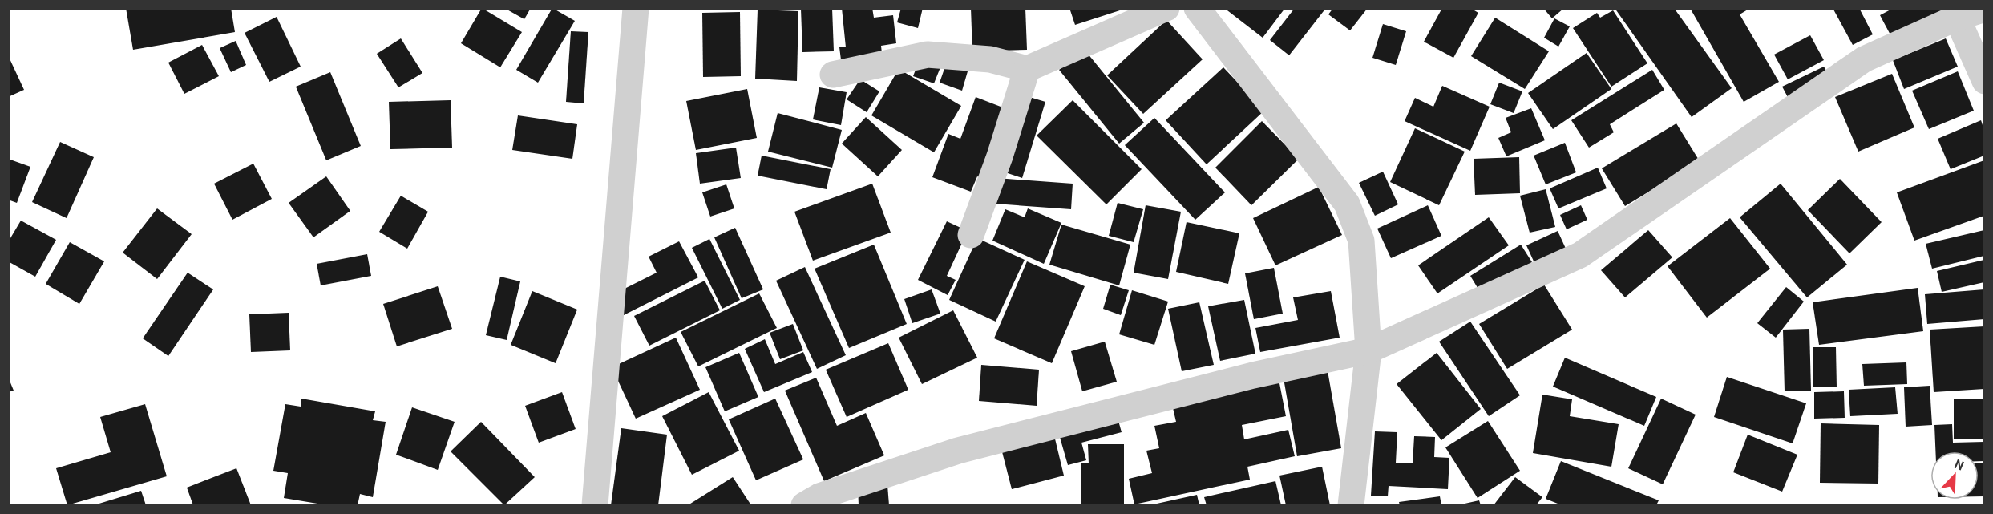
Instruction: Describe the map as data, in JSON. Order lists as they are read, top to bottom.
{
  "north": "top right"
}
